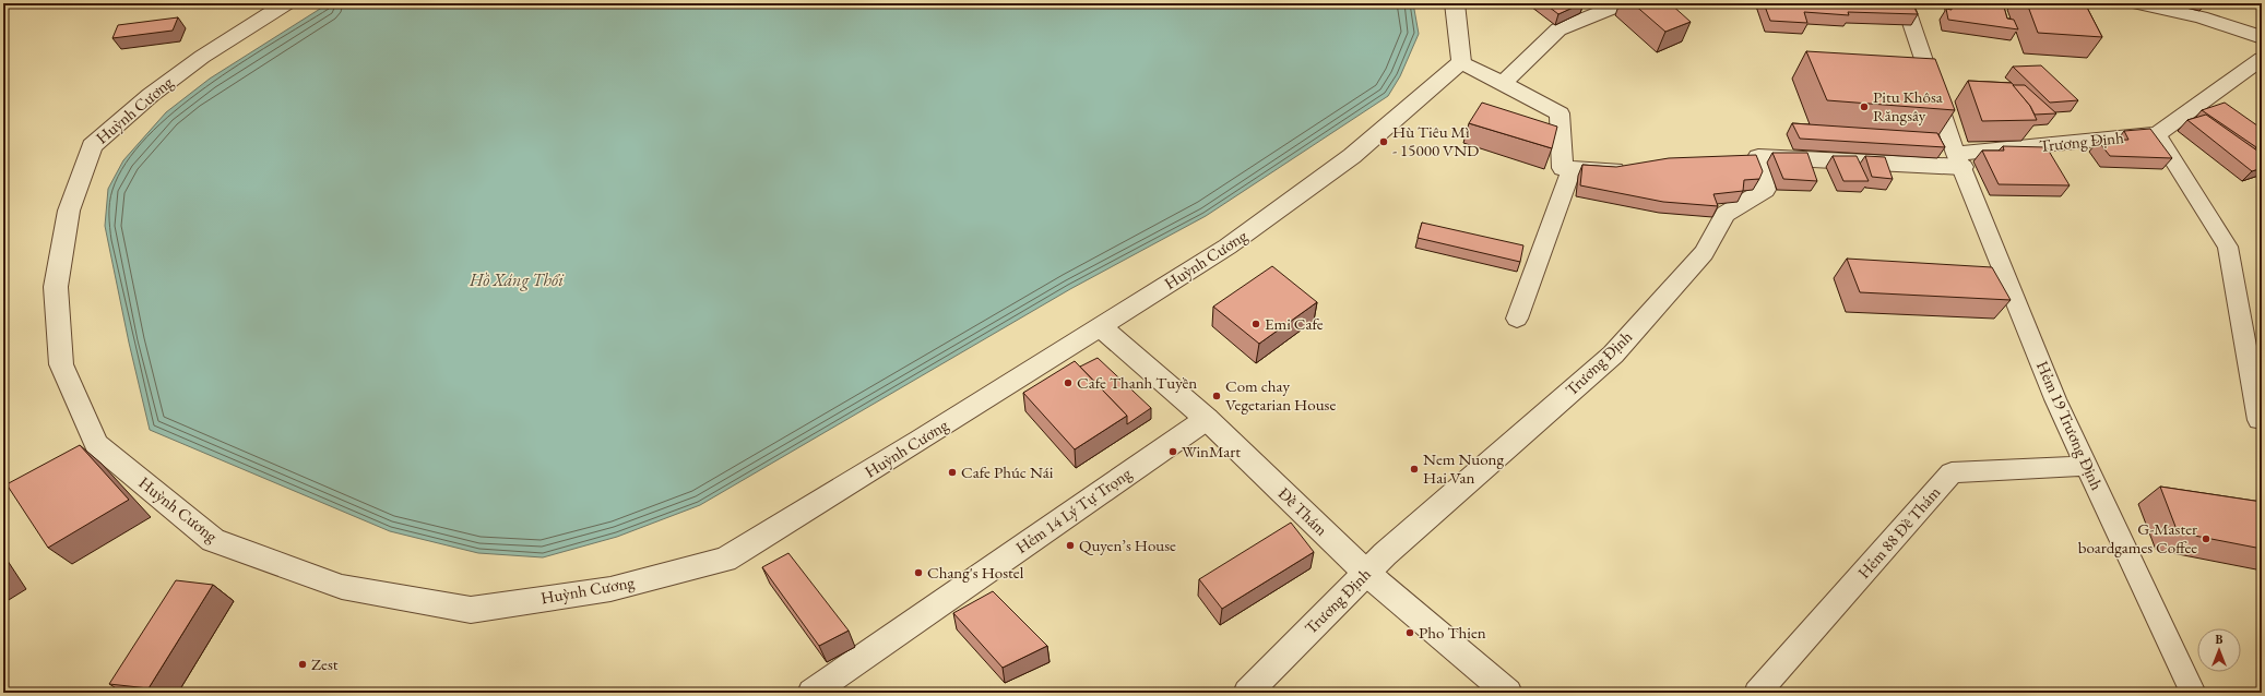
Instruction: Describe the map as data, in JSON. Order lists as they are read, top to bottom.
{
  "streets": {
    "street": [
      "Huỳnh Cương",
      "Trương Định",
      "Hẻm 14 Lý Tự Trọng",
      "Đề Thám"
    ],
    "lane": ["Hẻm 19 Trương Định", "Hẻm 88 Đề Thám"]
  },
  "crossings": [
    ["Huỳnh Cương", "Đề Thám"],
    ["Trương Định", "Hẻm 19 Trương Định"],
    ["Trương Định", "Đề Thám"],
    ["Hẻm 19 Trương Định", "Hẻm 88 Đề Thám"],
    ["Hẻm 14 Lý Tự Trọng", "Đề Thám"]
  ],
  "water": ["Hồ Xáng Thổi"],
  "places": [
    "Pitu Khôsa Răngsây",
    "Hù Tiêu Mì - 15000 VND",
    "Emi Cafe",
    "Cafe Thanh Tuyền",
    "Com chay Vegetarian House",
    "WinMart",
    "Nem Nuong Hai Van",
    "Cafe Phúc Nái",
    "G-Master boardgames Coffee",
    "Quyen’s House",
    "Chang's Hostel",
    "Pho Thien",
    "Zest"
  ],
  "north": "top"
}
